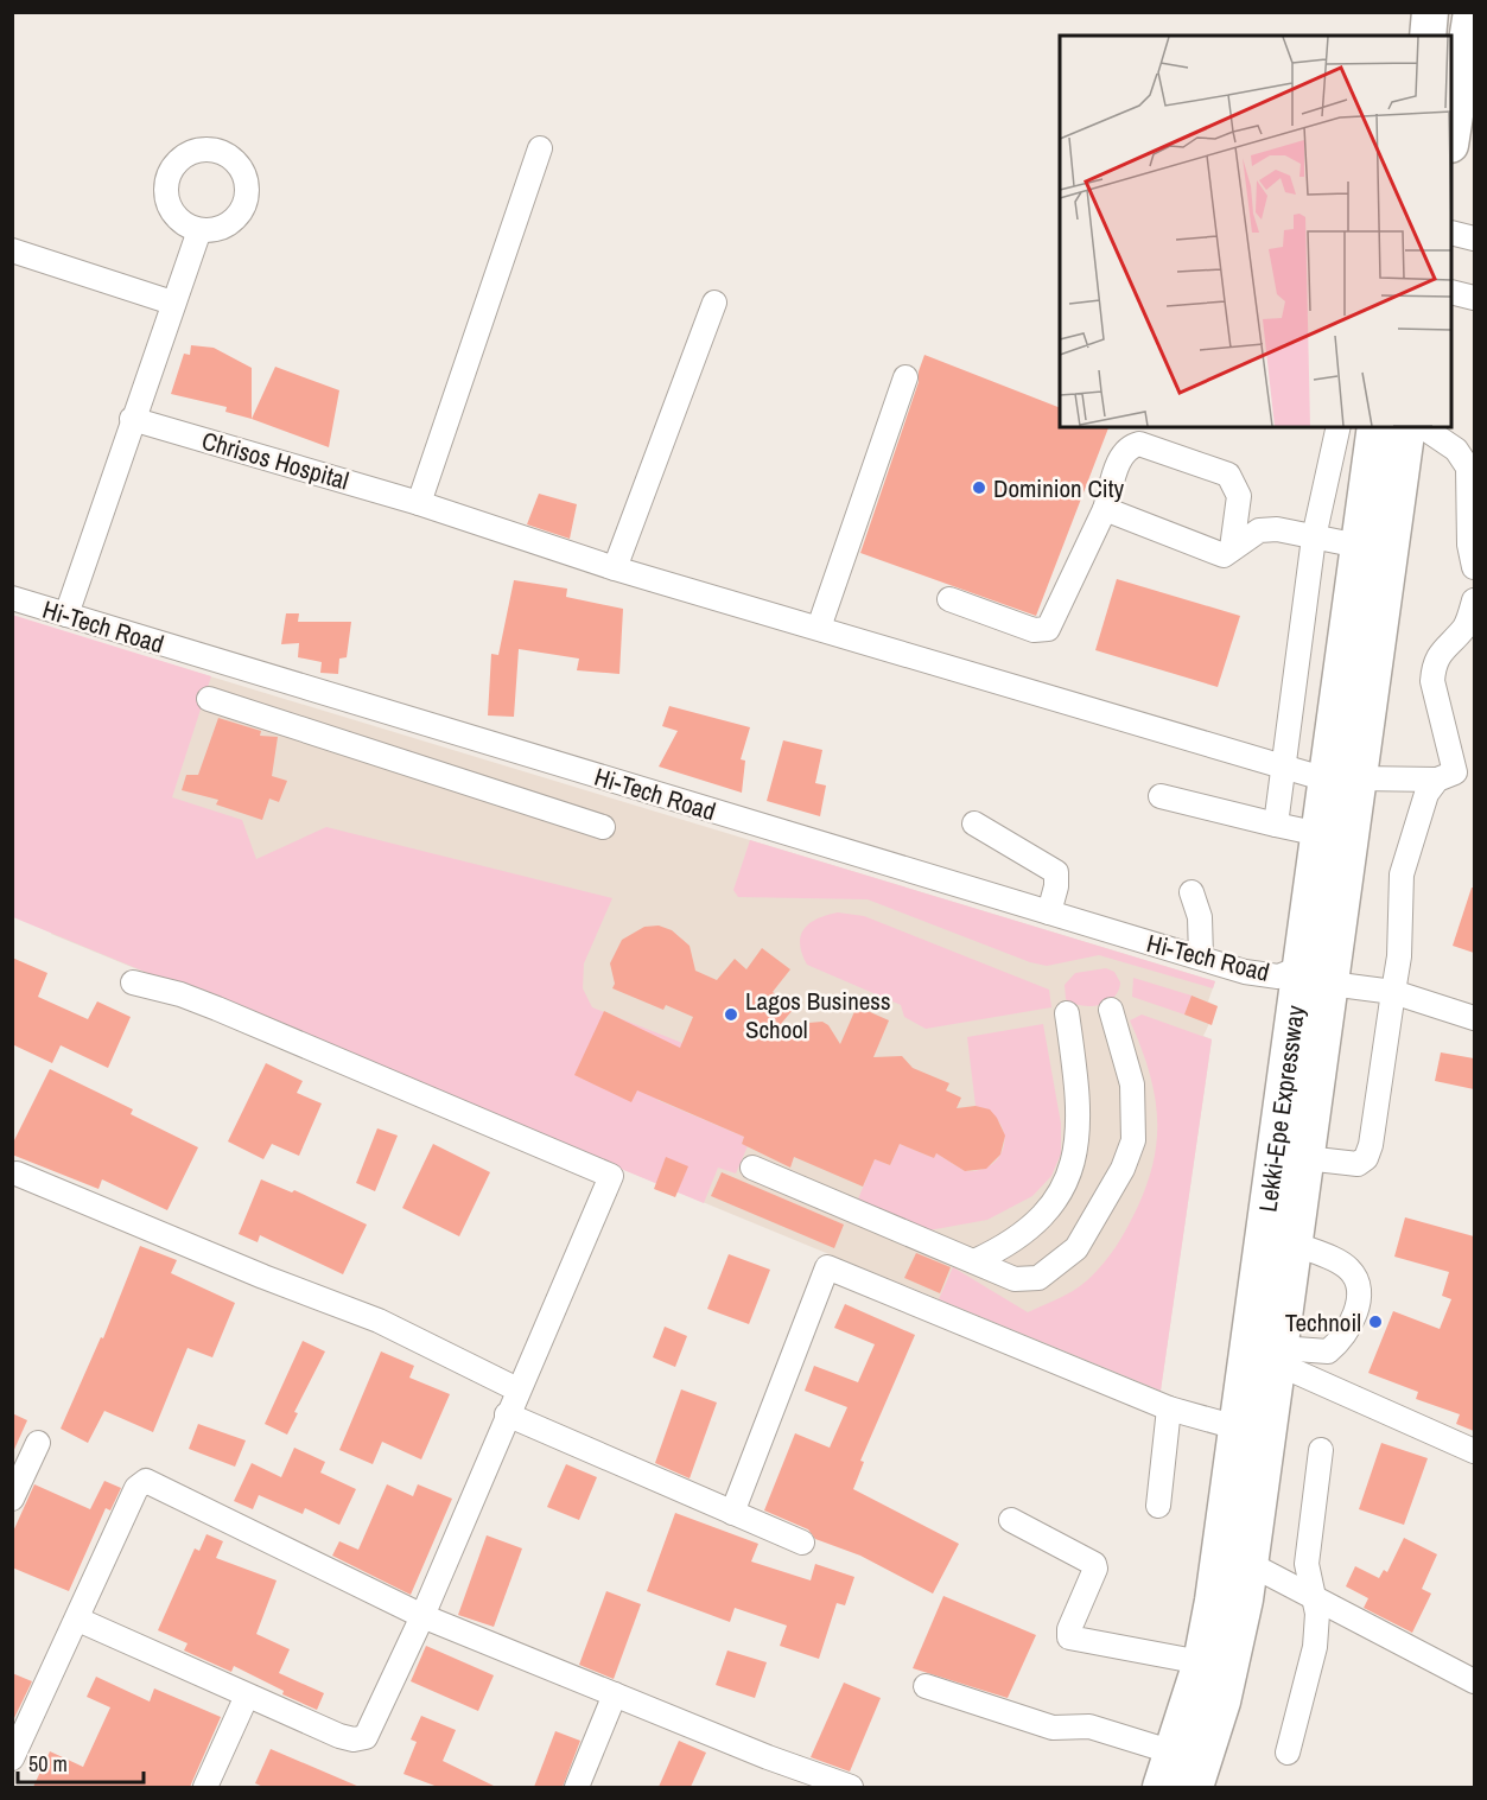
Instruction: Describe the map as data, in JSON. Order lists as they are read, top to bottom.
{
  "streets": {
    "highway": ["Lekki-Epe Expressway"],
    "street": ["Chrisos Hospital", "Hi-Tech Road"]
  },
  "crossings": [
    ["Chrisos Hospital", "Lekki-Epe Expressway"],
    ["Hi-Tech Road", "Lekki-Epe Expressway"]
  ],
  "places": ["Dominion City", "Lagos Business School", "Technoil"],
  "scale_bar": "50 m"
}
